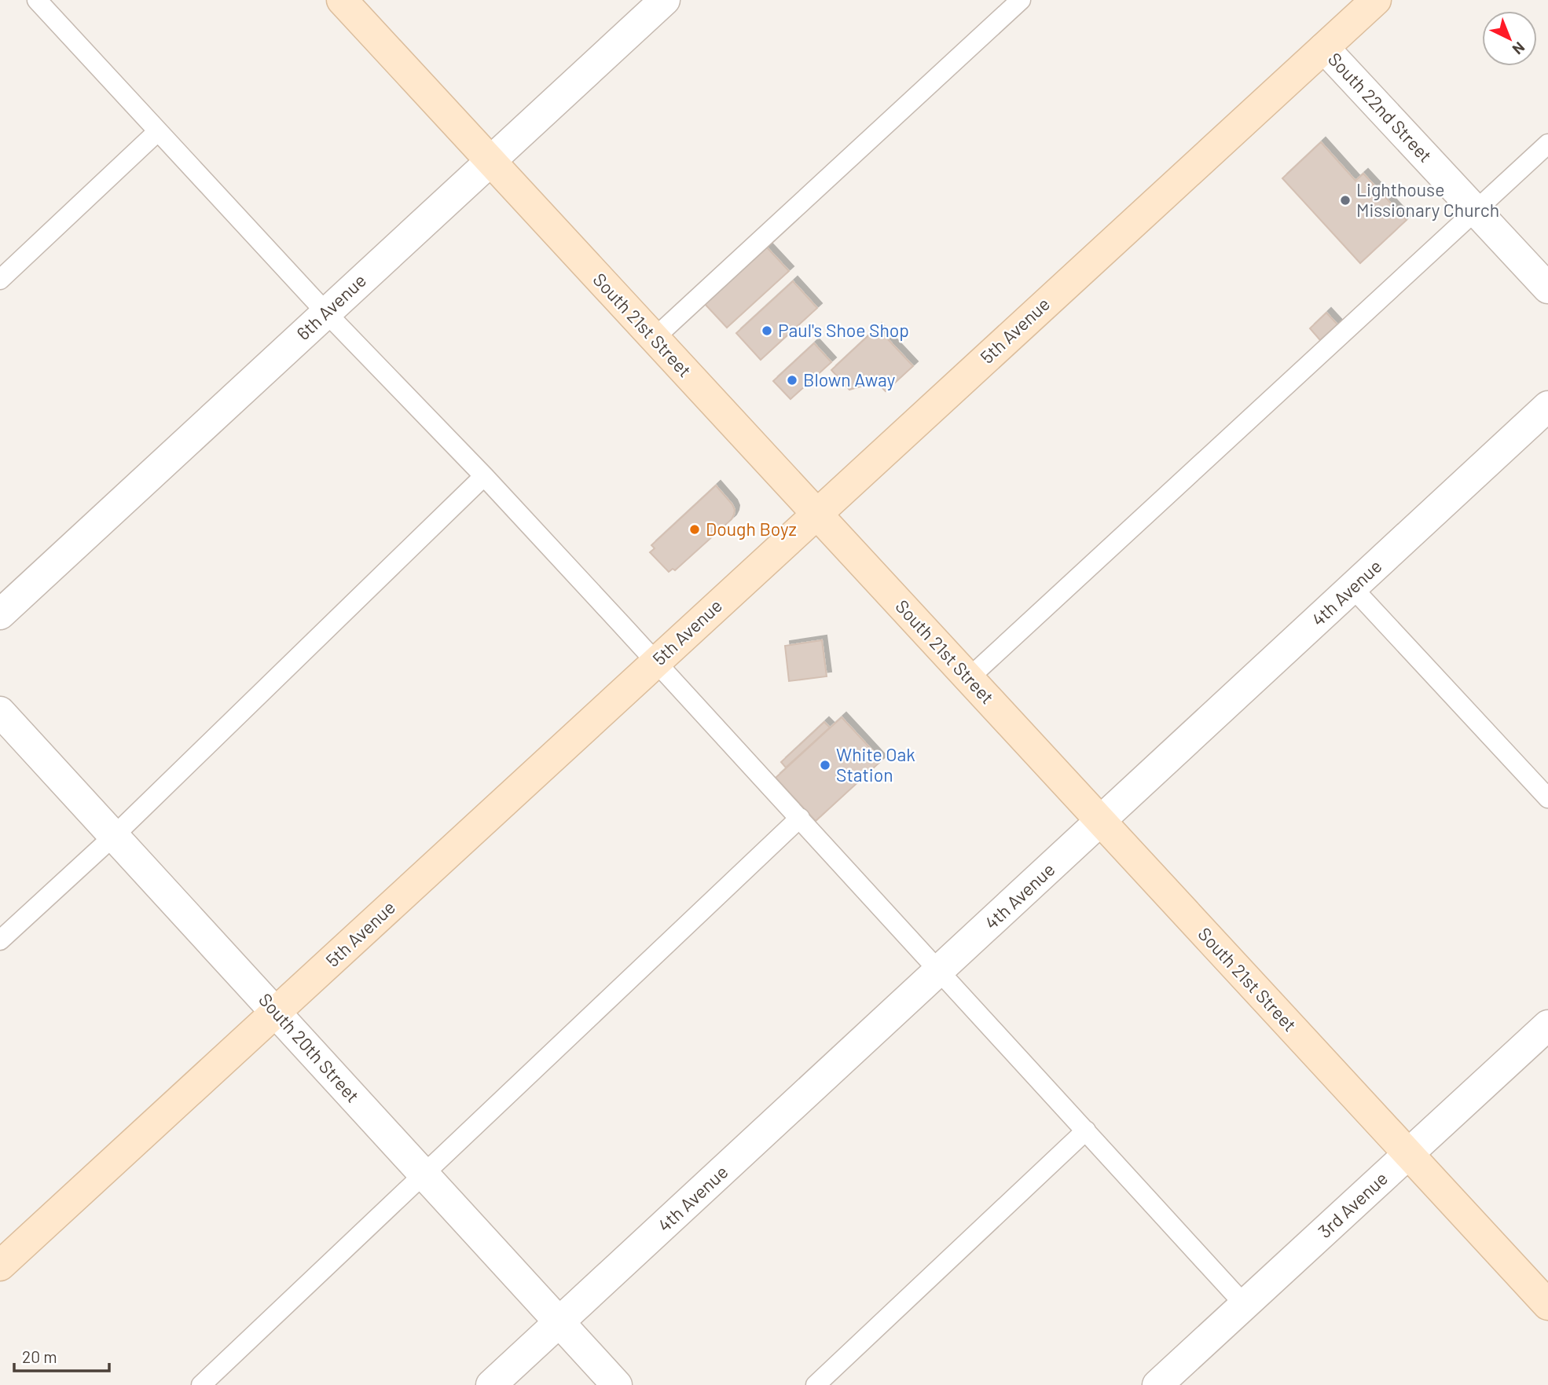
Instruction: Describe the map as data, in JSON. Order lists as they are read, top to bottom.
{
  "streets": {
    "street": [
      "South 22nd Street",
      "6th Avenue",
      "South 21st Street",
      "5th Avenue",
      "4th Avenue",
      "South 20th Street",
      "3rd Avenue"
    ]
  },
  "crossings": [
    ["South 22nd Street", "5th Avenue"],
    ["6th Avenue", "South 21st Street"],
    ["South 21st Street", "5th Avenue"],
    ["South 21st Street", "4th Avenue"],
    ["South 21st Street", "3rd Avenue"],
    ["5th Avenue", "South 20th Street"],
    ["4th Avenue", "South 20th Street"]
  ],
  "places": [
    "Lighthouse Missionary Church",
    "Paul's Shoe Shop",
    "Blown Away",
    "Dough Boyz",
    "White Oak Station"
  ],
  "scale_bar": "20 m",
  "north": "bottom right"
}
